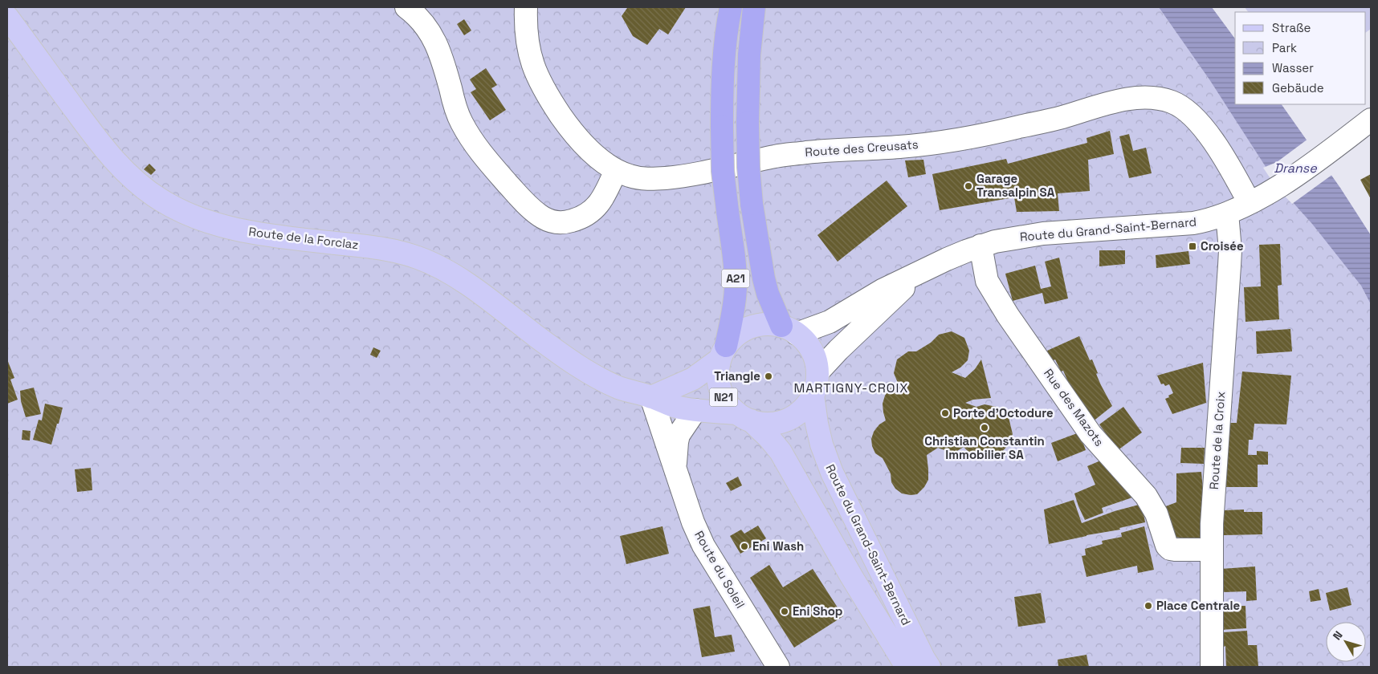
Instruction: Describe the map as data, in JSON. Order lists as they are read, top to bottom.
{
  "streets": {
    "highway": ["A21"],
    "main road": ["Route du Grand-Saint-Bernard", "Route de la Forclaz", "N21"],
    "street": [
      "Route des Creusats",
      "Rue des Mazots",
      "Route de la Croix",
      "Route du Soleil"
    ]
  },
  "crossings": [
    ["Route des Creusats", "Route du Grand-Saint-Bernard"],
    ["Route du Grand-Saint-Bernard", "Route de la Forclaz"],
    ["Route du Grand-Saint-Bernard", "A21"],
    ["Route du Grand-Saint-Bernard", "Rue des Mazots"],
    ["Route du Grand-Saint-Bernard", "Route de la Croix"],
    ["Route de la Forclaz", "A21"],
    ["Route de la Forclaz", "Route du Soleil"],
    ["Rue des Mazots", "Route de la Croix"]
  ],
  "districts": ["MARTIGNY-CROIX"],
  "water": ["Dranse"],
  "places": {
    "other": [
      "Garage Transalpin SA",
      "Triangle",
      "Porte d'Octodure",
      "Christian Constantin Immobilier SA",
      "Eni Wash",
      "Place Centrale",
      "Eni Shop"
    ],
    "transit": ["Croisée"]
  },
  "legend": [
    "Straße",
    "Park",
    "Wasser",
    "Gebäude"
  ],
  "north": "top left"
}
